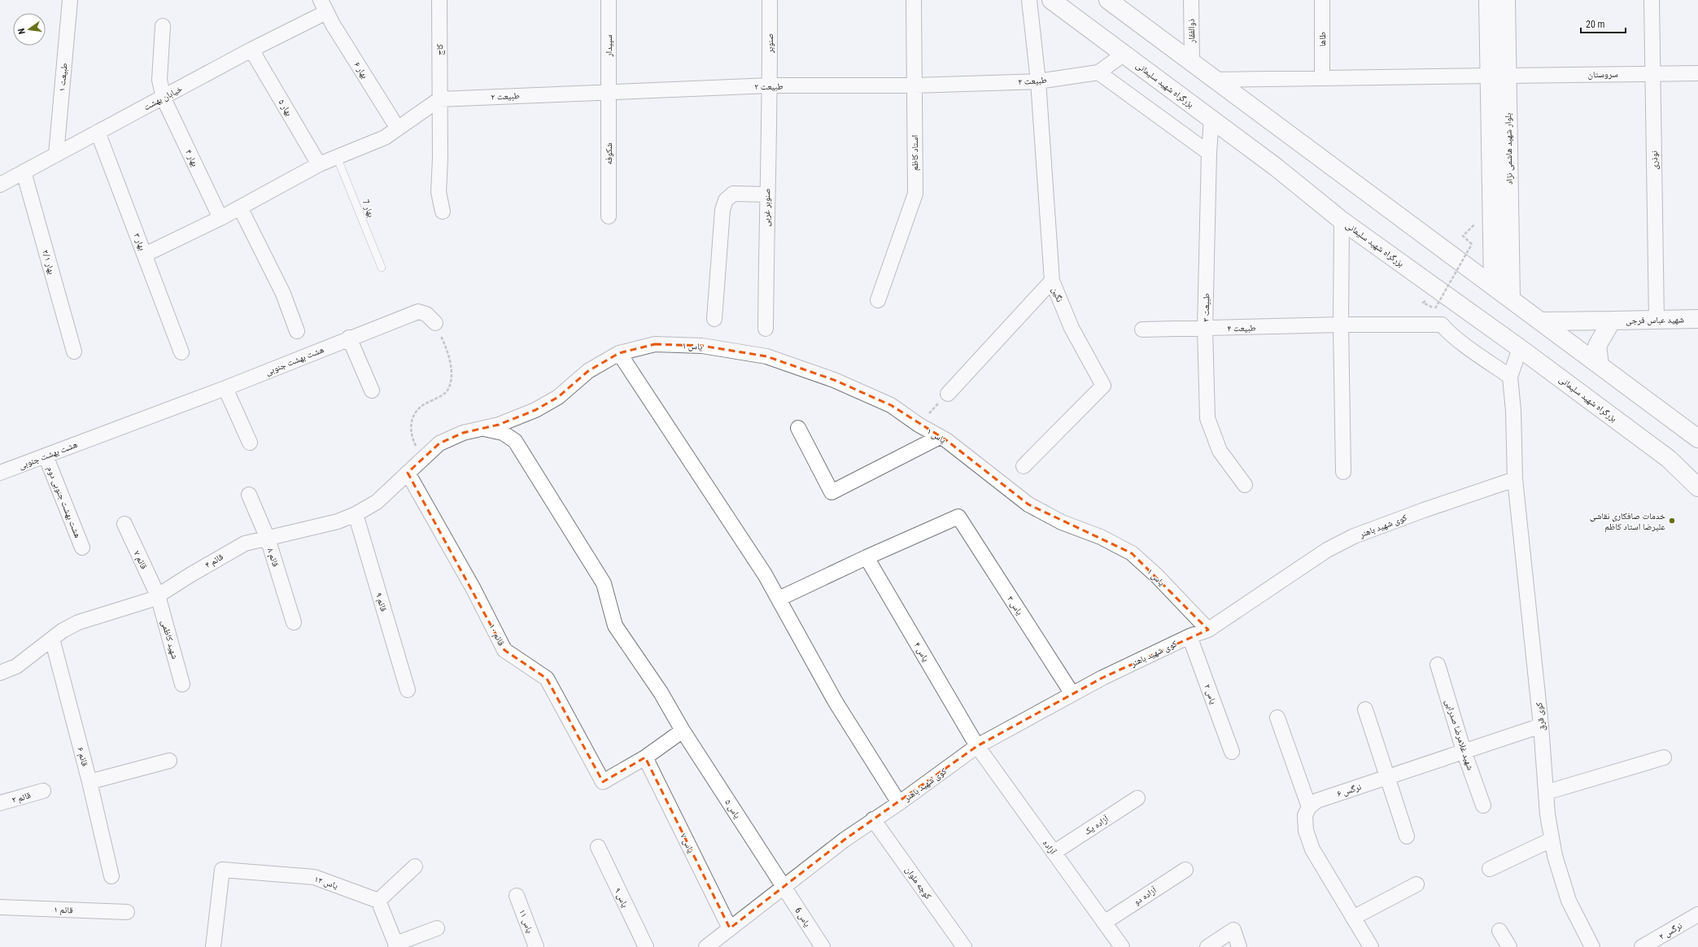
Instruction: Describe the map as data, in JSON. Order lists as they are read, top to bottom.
{
  "streets": {
    "main road": ["بزرگراه شهید سلیمانی", "بلوار شهید هاشمی نژاد", "شهید عباس فرجی"],
    "street": [
      "ذوالفقار",
      "طاها",
      "صنوبر",
      "سپیدار",
      "کاج",
      "بهار ۶",
      "سروستان",
      "طبیعت ۱",
      "طبیعت ۲",
      "خیابان بهشت",
      "بهار ۵",
      "استاد کاظم",
      "شکوفه",
      "بهار ۴",
      "نوذری",
      "صنوبر غربی",
      "بهار ۳",
      "بهار ۲/۱",
      "نگین",
      "طبیعت ٣",
      "طبیعت ۴",
      "یاس ۱",
      "هشت بهشت جنوبی",
      "هشت بهشت جنوبی دوم",
      "کوی شهید باهنر",
      "قائم ۸",
      "قائم ۷",
      "قائم ۴",
      "قائم ۹",
      "یاس ۳",
      "قائم ۱۰",
      "شهید کاظمی",
      "یاس ۴",
      "یاس ۲",
      "کوی قرق",
      "شهید غلامرضا صدرایی",
      "قائم ۶",
      "نرگس ۶",
      "قائم ۲",
      "یاس ۵",
      "آزاده یک",
      "یاس ۷",
      "آزاده",
      "یاس ۱۲",
      "کوچه ملوان",
      "آزاده دو",
      "یاس ۹",
      "قائم ۱",
      "یاس 6",
      "یاس ۱۱",
      "نرگس ۲"
    ],
    "lane": ["بهار 7"]
  },
  "crossings": [
    ["صنوبر", "طبیعت ۲"],
    ["صنوبر", "صنوبر غربی"],
    ["سپیدار", "طبیعت ۲"],
    ["سپیدار", "شکوفه"],
    ["کاج", "طبیعت ۲"],
    ["بهار ۶", "خیابان بهشت"],
    ["سروستان", "بلوار شهید هاشمی نژاد"],
    ["سروستان", "نوذری"],
    ["طبیعت ۱", "خیابان بهشت"],
    ["طبیعت ۲", "استاد کاظم"],
    ["طبیعت ۲", "شکوفه"],
    ["طبیعت ۲", "صنوبر غربی"],
    ["طبیعت ۲", "نگین"],
    ["بزرگراه شهید سلیمانی", "طبیعت ٣"],
    ["خیابان بهشت", "بهار ۵"],
    ["خیابان بهشت", "بهار ۴"],
    ["خیابان بهشت", "بهار ۳"],
    ["خیابان بهشت", "بهار ۲/۱"],
    ["نوذری", "شهید عباس فرجی"],
    ["طبیعت ٣", "طبیعت ۴"],
    ["یاس ۱", "کوی شهید باهنر"],
    ["یاس ۱", "قائم ۴"],
    ["یاس ۱", "یاس ۵"],
    ["هشت بهشت جنوبی", "هشت بهشت جنوبی دوم"],
    ["کوی شهید باهنر", "یاس ۳"],
    ["کوی شهید باهنر", "یاس ۴"],
    ["کوی شهید باهنر", "یاس ۲"],
    ["کوی شهید باهنر", "کوی قرق"],
    ["کوی شهید باهنر", "یاس ۵"],
    ["کوی شهید باهنر", "یاس ۷"],
    ["کوی شهید باهنر", "آزاده"],
    ["کوی شهید باهنر", "کوچه ملوان"],
    ["کوی شهید باهنر", "یاس 6"],
    ["قائم ۸", "قائم ۴"],
    ["قائم ۷", "قائم ۴"],
    ["قائم ۷", "شهید کاظمی"],
    ["قائم ۴", "قائم ۹"],
    ["قائم ۴", "قائم ۱۰"],
    ["قائم ۴", "شهید کاظمی"],
    ["قائم ۴", "قائم ۶"],
    ["قائم ۴", "یاس ۵"],
    ["یاس ۳", "یاس ۴"],
    ["قائم ۱۰", "یاس ۷"],
    ["یاس ۴", "آزاده"],
    ["کوی قرق", "نرگس ۶"],
    ["شهید غلامرضا صدرایی", "نرگس ۶"],
    ["یاس ۵", "یاس 6"],
    ["آزاده یک", "آزاده"],
    ["آزاده", "آزاده دو"]
  ],
  "places": ["خدمات صافکاری نقاشی علیرضا استاد کاظم"],
  "scale_bar": "20 m",
  "north": "left"
}
